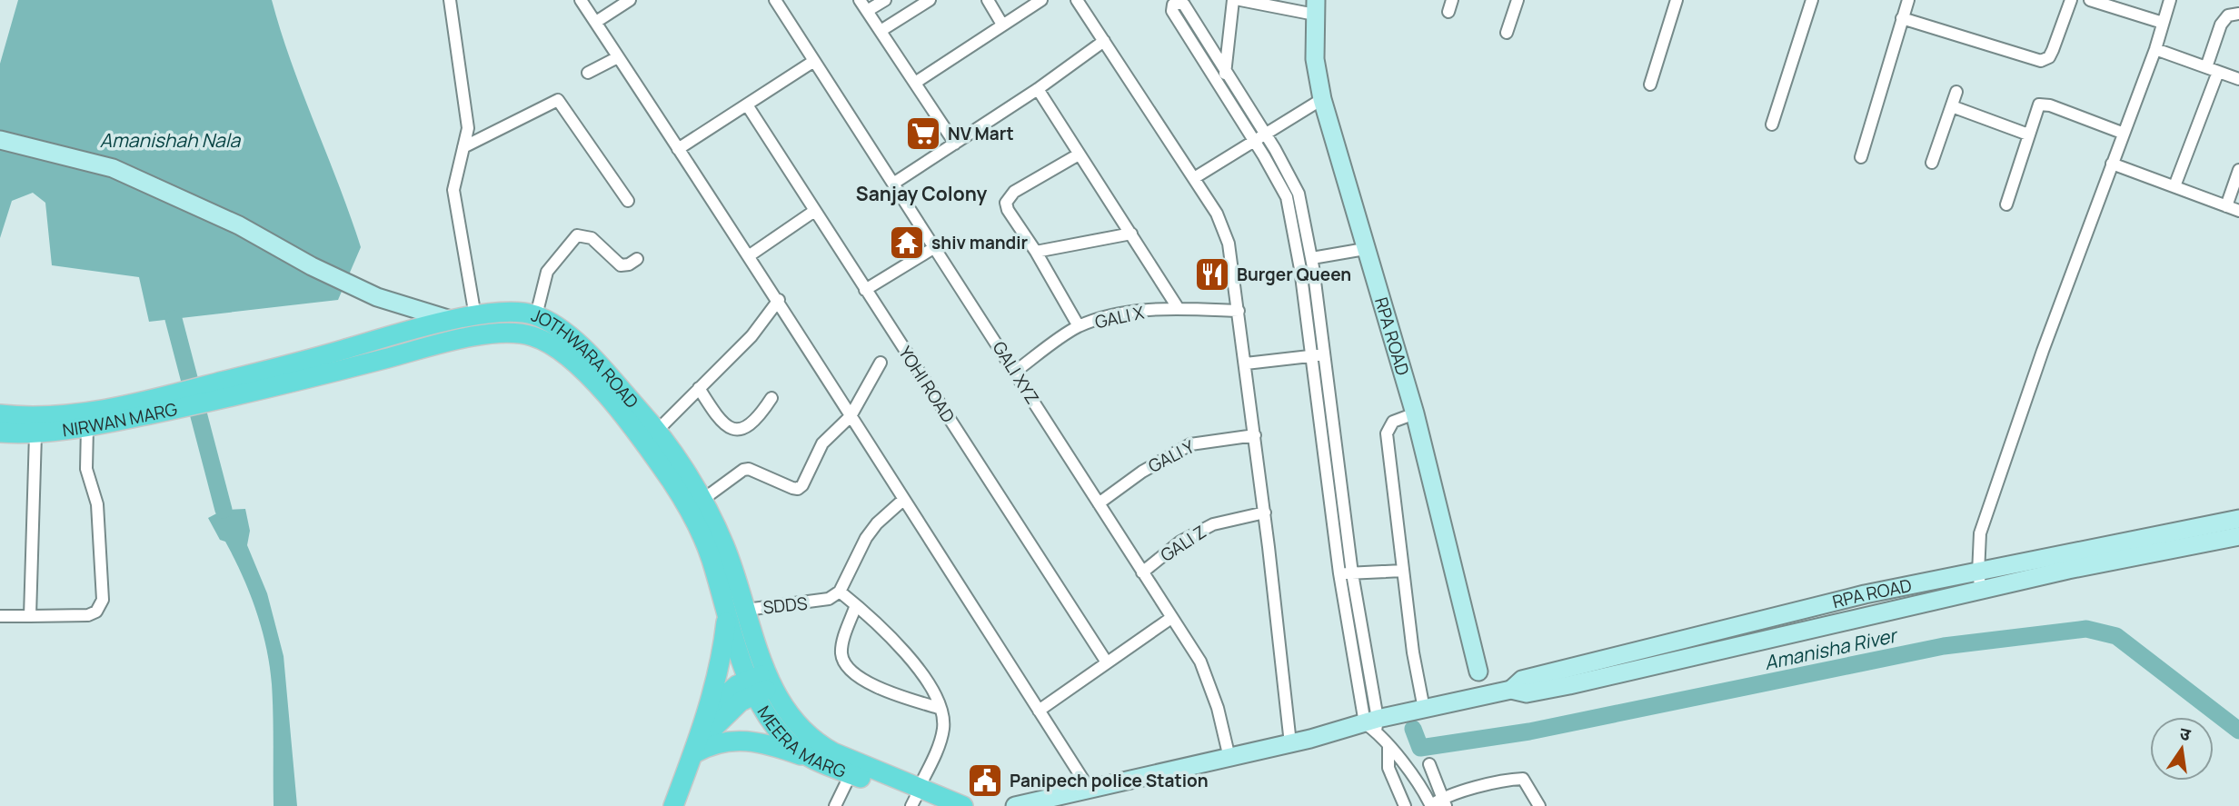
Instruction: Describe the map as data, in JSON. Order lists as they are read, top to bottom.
{
  "streets": {
    "main road": ["JOTHWARA ROAD", "NIRWAN MARG", "MEERA MARG"],
    "street": [
      "GALI X",
      "RPA ROAD",
      "GALI XYZ",
      "YOHI ROAD",
      "GALI Y",
      "GALI Z",
      "SDDS"
    ]
  },
  "crossings": [
    ["GALI X", "GALI XYZ"],
    ["RPA ROAD", "GALI XYZ"],
    ["JOTHWARA ROAD", "NIRWAN MARG"],
    ["JOTHWARA ROAD", "SDDS"],
    ["JOTHWARA ROAD", "MEERA MARG"],
    ["GALI XYZ", "GALI Y"],
    ["GALI XYZ", "GALI Z"]
  ],
  "districts": ["Sanjay Colony"],
  "water": ["Amanishah Nala", "Amanisha River"],
  "places": {
    "supermarket": ["NV Mart"],
    "temple": ["shiv mandir"],
    "restaurant": ["Burger Queen"],
    "public building": ["Panipech police Station"]
  },
  "north": "top"
}
